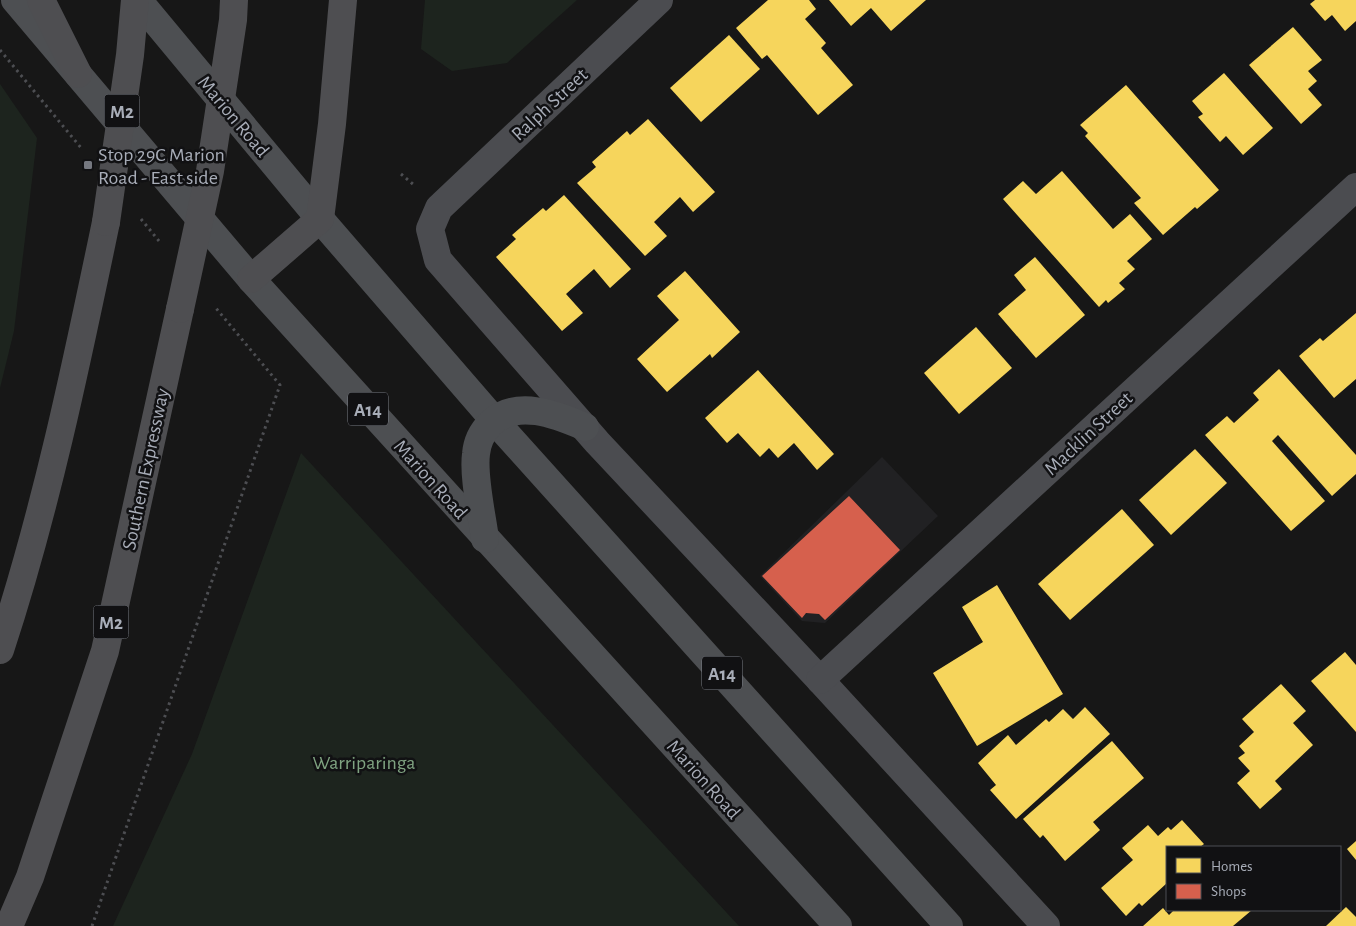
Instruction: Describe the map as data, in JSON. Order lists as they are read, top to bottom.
{
  "streets": {
    "highway": ["M2", "Southern Expressway"],
    "main road": ["Marion Road", "A14"],
    "street": ["Ralph Street", "Macklin Street"]
  },
  "crossings": [
    ["M2", "Marion Road"]
  ],
  "parks": ["Warriparinga"],
  "places": {
    "transit": ["Stop 29C Marion Road - East side"]
  },
  "legend": ["Homes", "Shops"]
}
